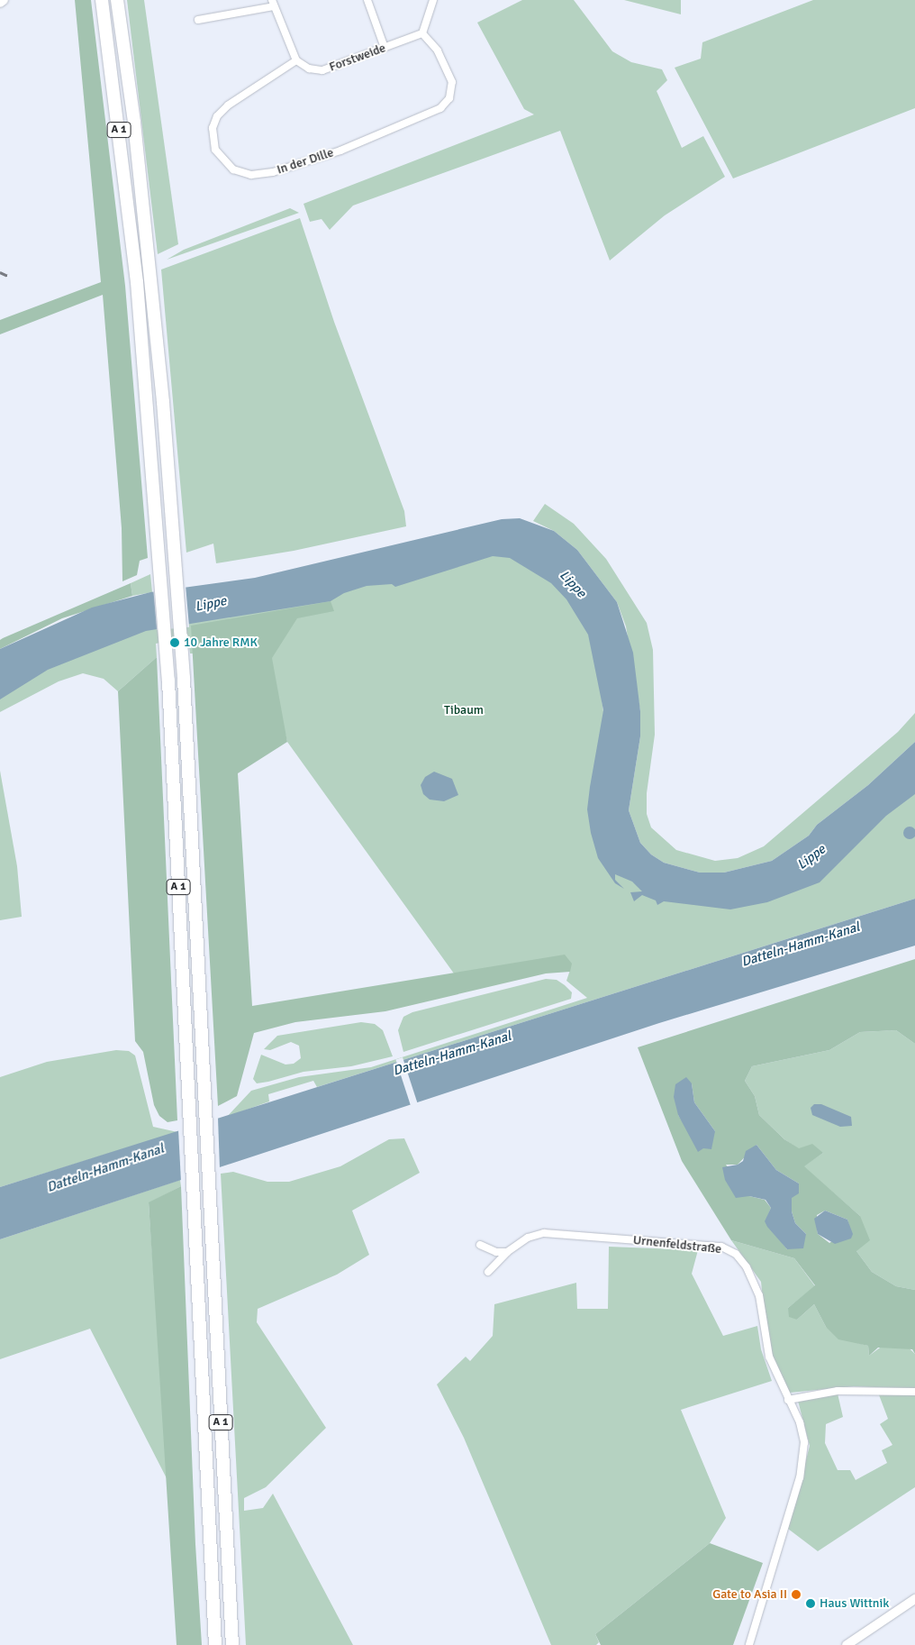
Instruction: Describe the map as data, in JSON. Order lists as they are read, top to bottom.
{
  "streets": {
    "highway": ["A 1"],
    "street": ["Forstweide", "In der Dille", "Urnenfeldstraße"]
  },
  "crossings": [
    ["Forstweide", "In der Dille"]
  ],
  "water": ["Lippe", "Datteln-Hamm-Kanal"],
  "parks": ["Tibaum"],
  "places": ["10 Jahre RMK", "Gate to Asia II", "Haus Wittnik"]
}
